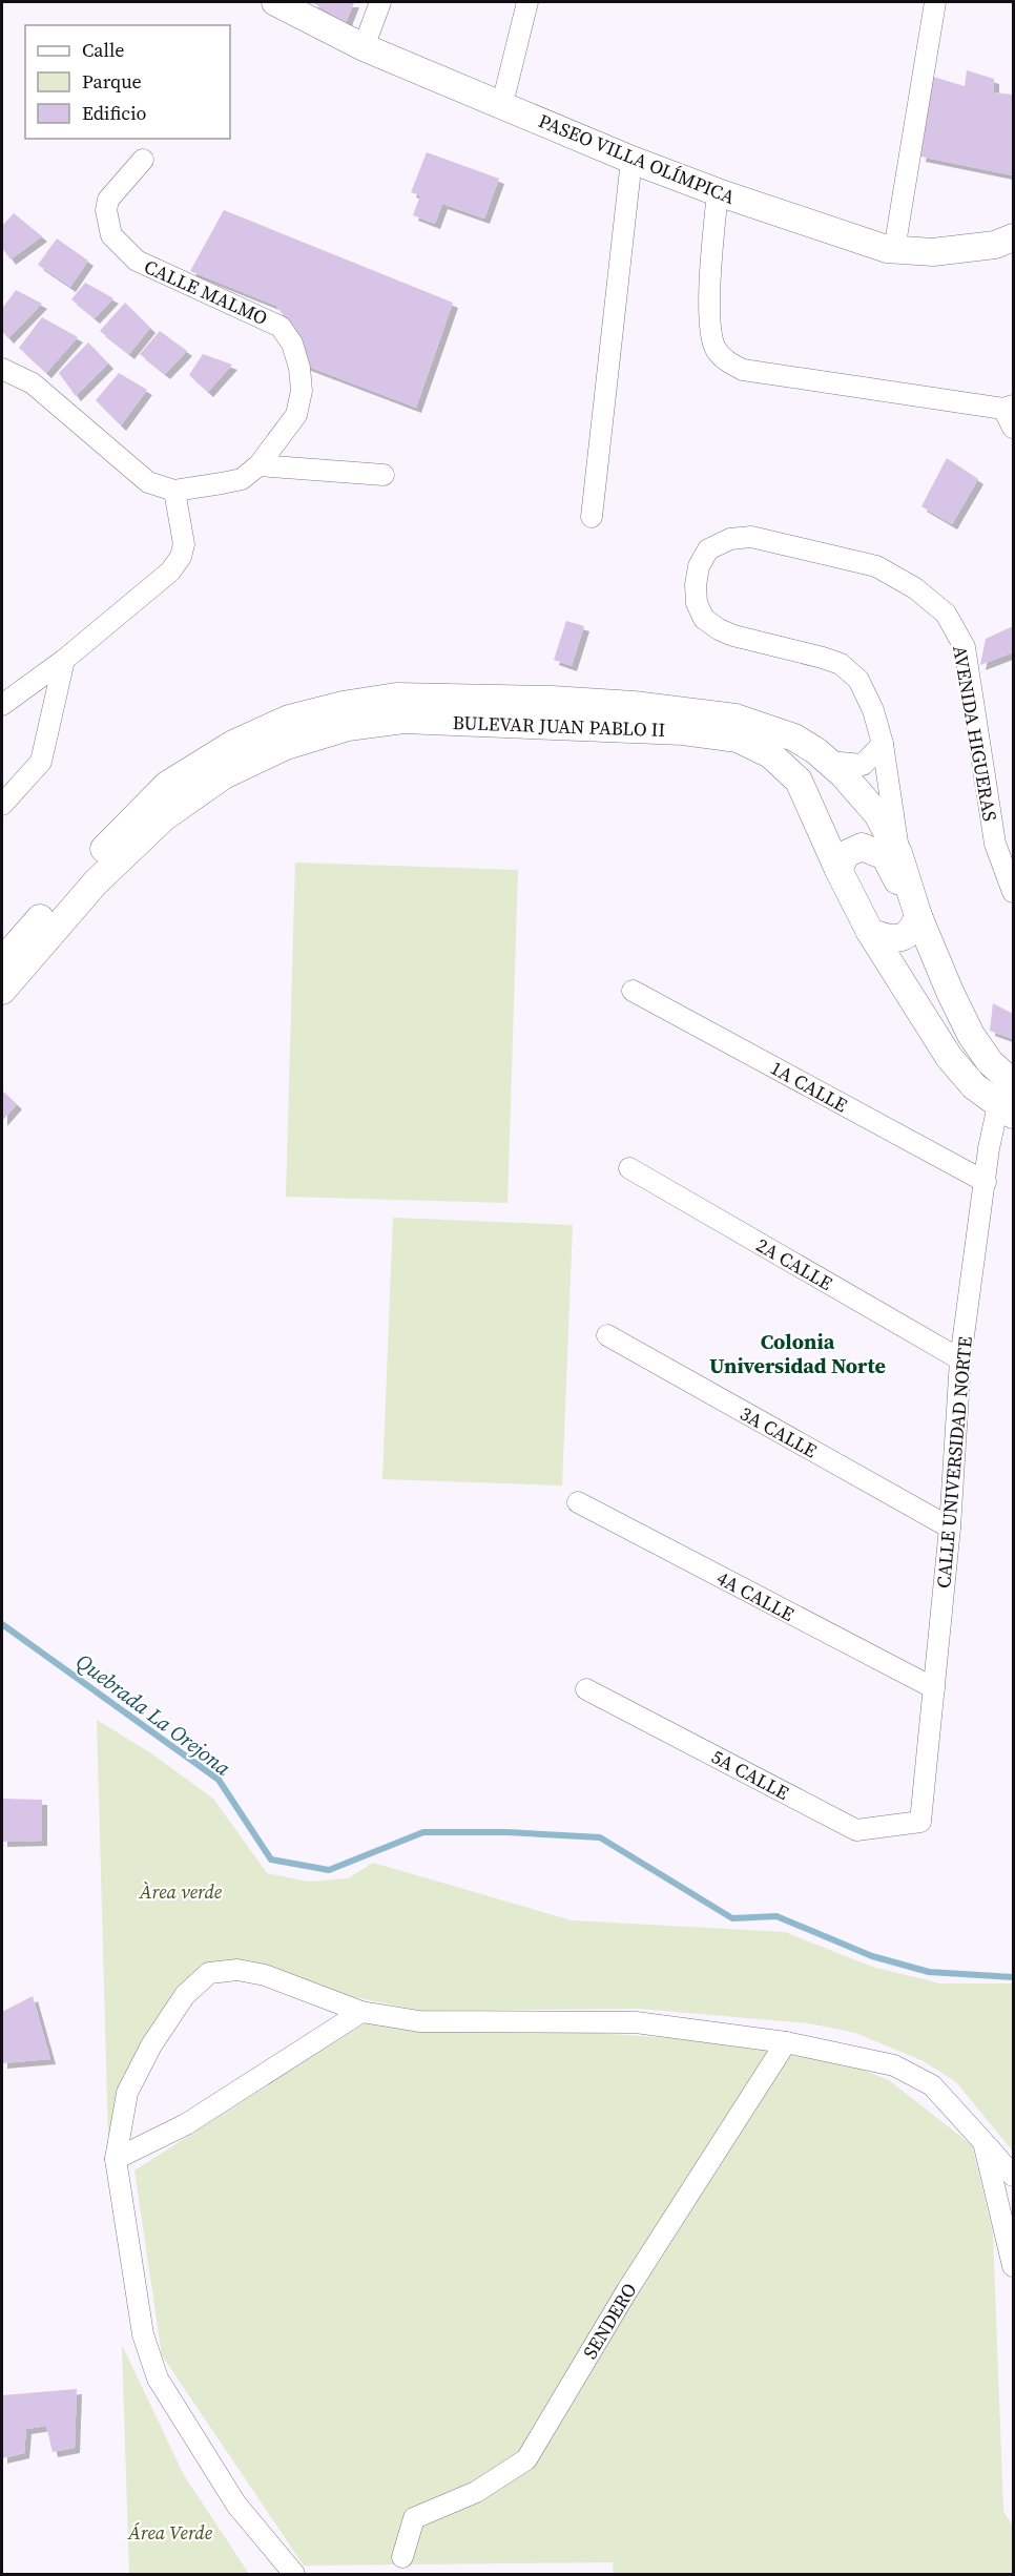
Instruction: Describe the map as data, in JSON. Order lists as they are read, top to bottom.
{
  "streets": {
    "main road": ["PASEO VILLA OLÍMPICA", "BULEVAR JUAN PABLO II"],
    "street": [
      "CALLE MALMO",
      "AVENIDA HIGUERAS",
      "1A CALLE",
      "2A CALLE",
      "3A CALLE",
      "CALLE UNIVERSIDAD NORTE",
      "4A CALLE",
      "5A CALLE",
      "SENDERO"
    ]
  },
  "crossings": [
    ["BULEVAR JUAN PABLO II", "AVENIDA HIGUERAS"],
    ["BULEVAR JUAN PABLO II", "CALLE UNIVERSIDAD NORTE"],
    ["1A CALLE", "CALLE UNIVERSIDAD NORTE"],
    ["2A CALLE", "CALLE UNIVERSIDAD NORTE"],
    ["3A CALLE", "CALLE UNIVERSIDAD NORTE"],
    ["CALLE UNIVERSIDAD NORTE", "4A CALLE"],
    ["CALLE UNIVERSIDAD NORTE", "5A CALLE"]
  ],
  "districts": ["Colonia Universidad Norte"],
  "water": ["Quebrada La Orejona"],
  "parks": ["Àrea verde", "Área Verde"],
  "legend": ["Calle", "Parque", "Edificio"]
}
